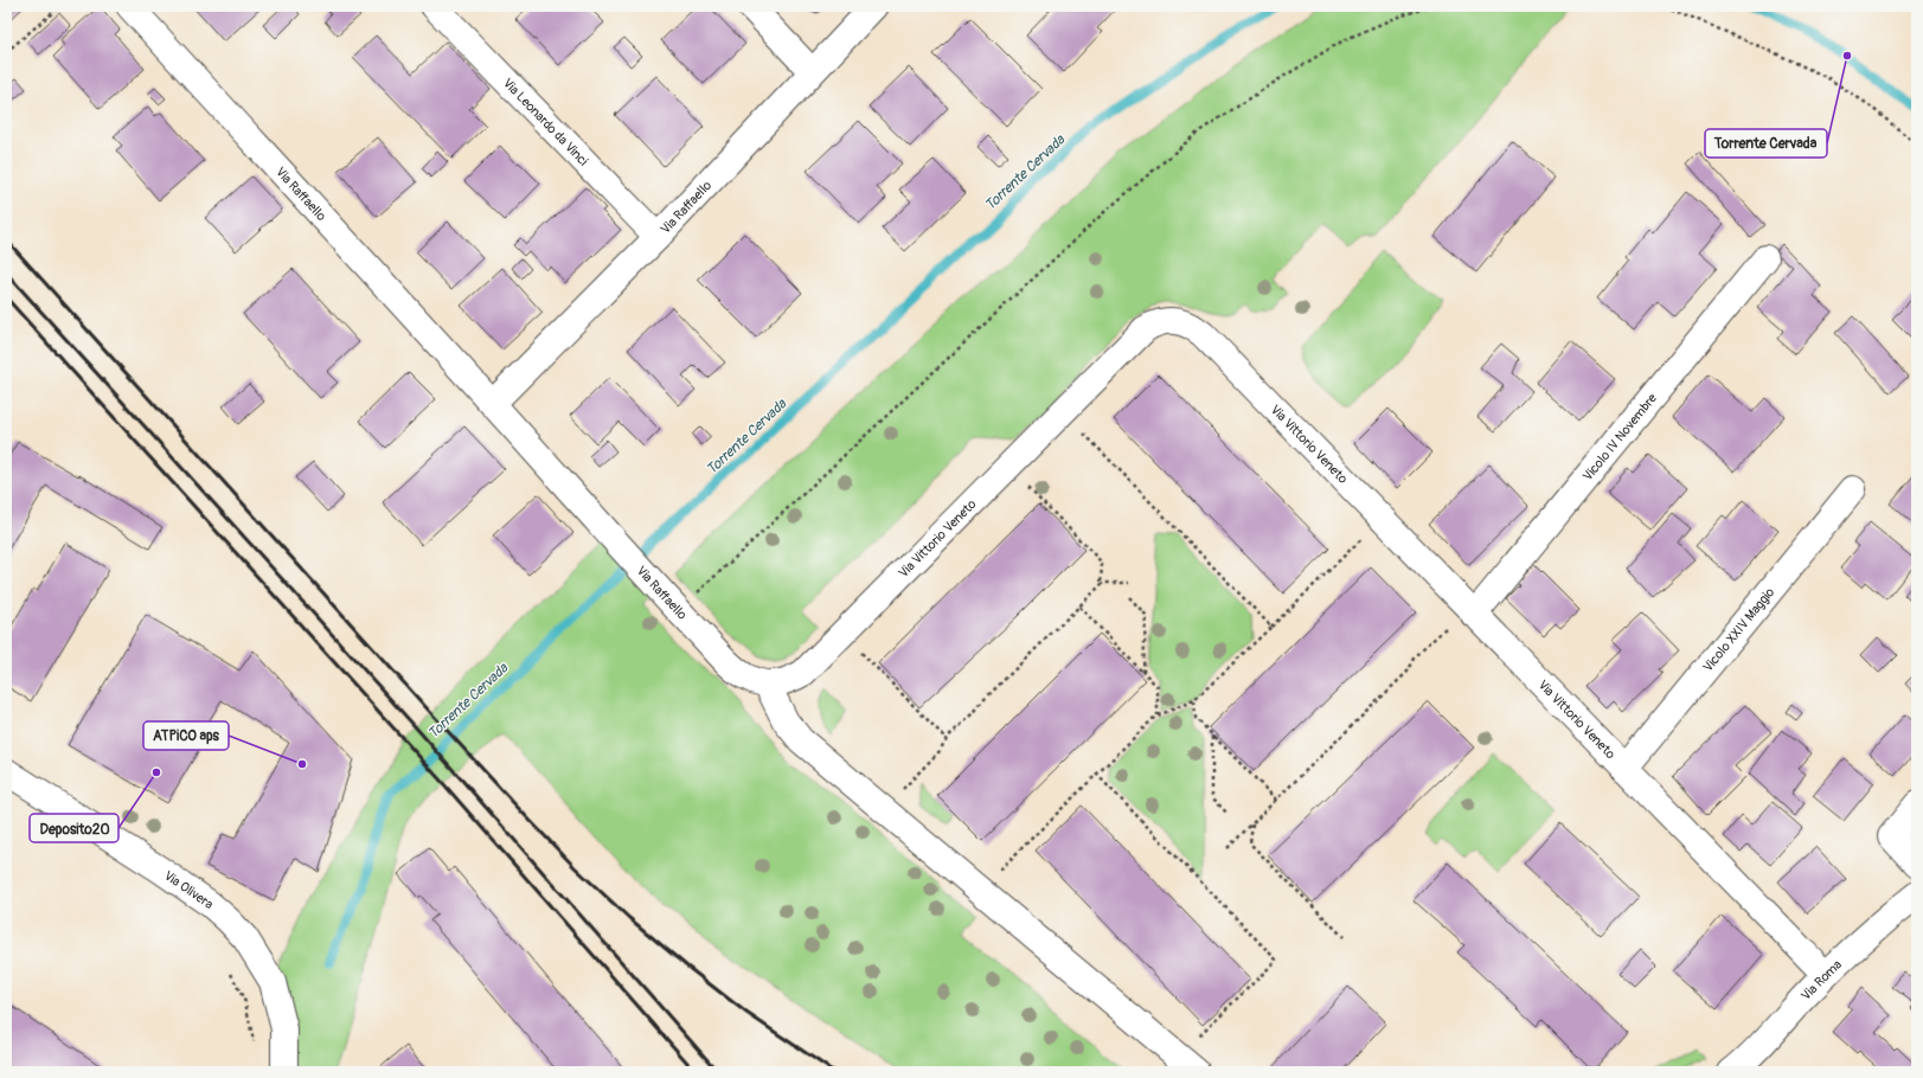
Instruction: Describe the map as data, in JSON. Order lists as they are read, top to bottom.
{
  "streets": {
    "street": [
      "Via Leonardo da Vinci",
      "Via Raffaello",
      "Vicolo IV Novembre",
      "Via Vittorio Veneto",
      "Vicolo XXIV Maggio",
      "Via Olivera",
      "Via Roma"
    ]
  },
  "crossings": [
    ["Via Leonardo da Vinci", "Via Raffaello"],
    ["Via Raffaello", "Via Vittorio Veneto"],
    ["Vicolo IV Novembre", "Via Vittorio Veneto"],
    ["Via Vittorio Veneto", "Vicolo XXIV Maggio"],
    ["Via Vittorio Veneto", "Via Roma"]
  ],
  "water": ["Torrente Cervada"],
  "places": ["Torrente Cervada", "ATPiCO aps", "Deposito20"]
}
